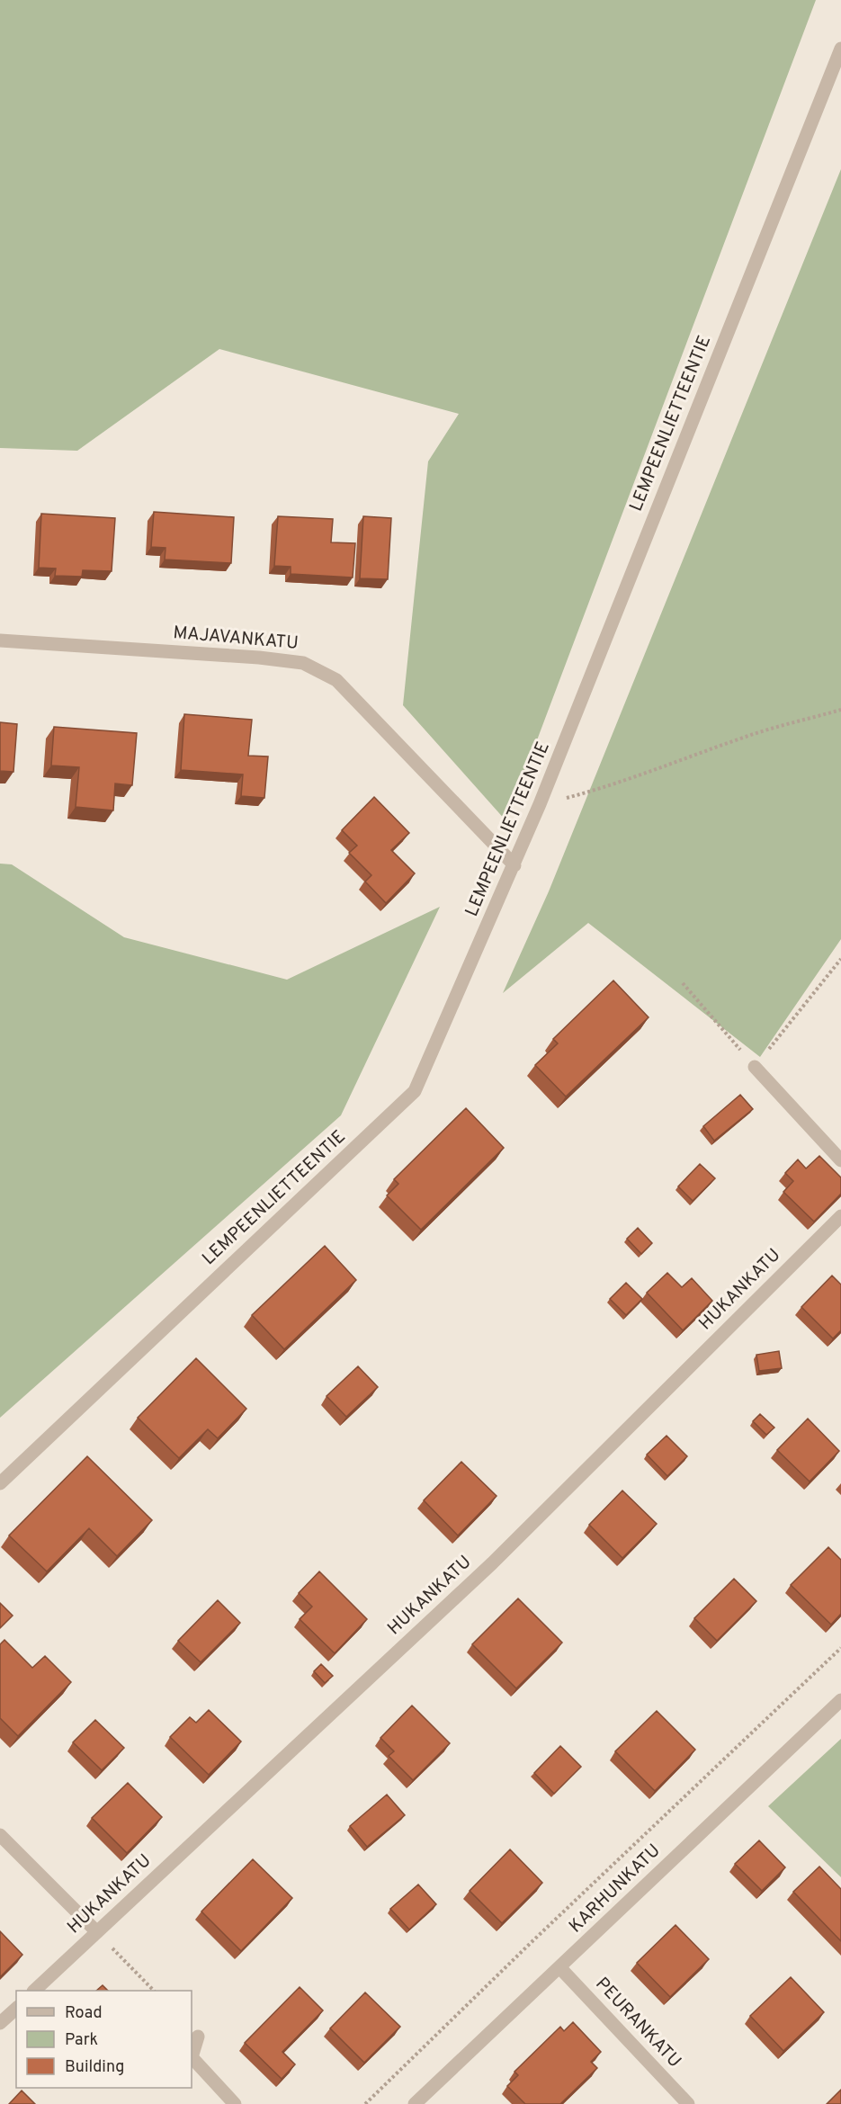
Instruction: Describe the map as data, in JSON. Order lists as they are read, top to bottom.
{
  "streets": {
    "street": [
      "LEMPEENLIETTEENTIE",
      "MAJAVANKATU",
      "HUKANKATU",
      "KARHUNKATU",
      "PEURANKATU"
    ]
  },
  "crossings": [
    ["LEMPEENLIETTEENTIE", "MAJAVANKATU"],
    ["KARHUNKATU", "PEURANKATU"]
  ],
  "legend": ["Road", "Park", "Building"]
}
